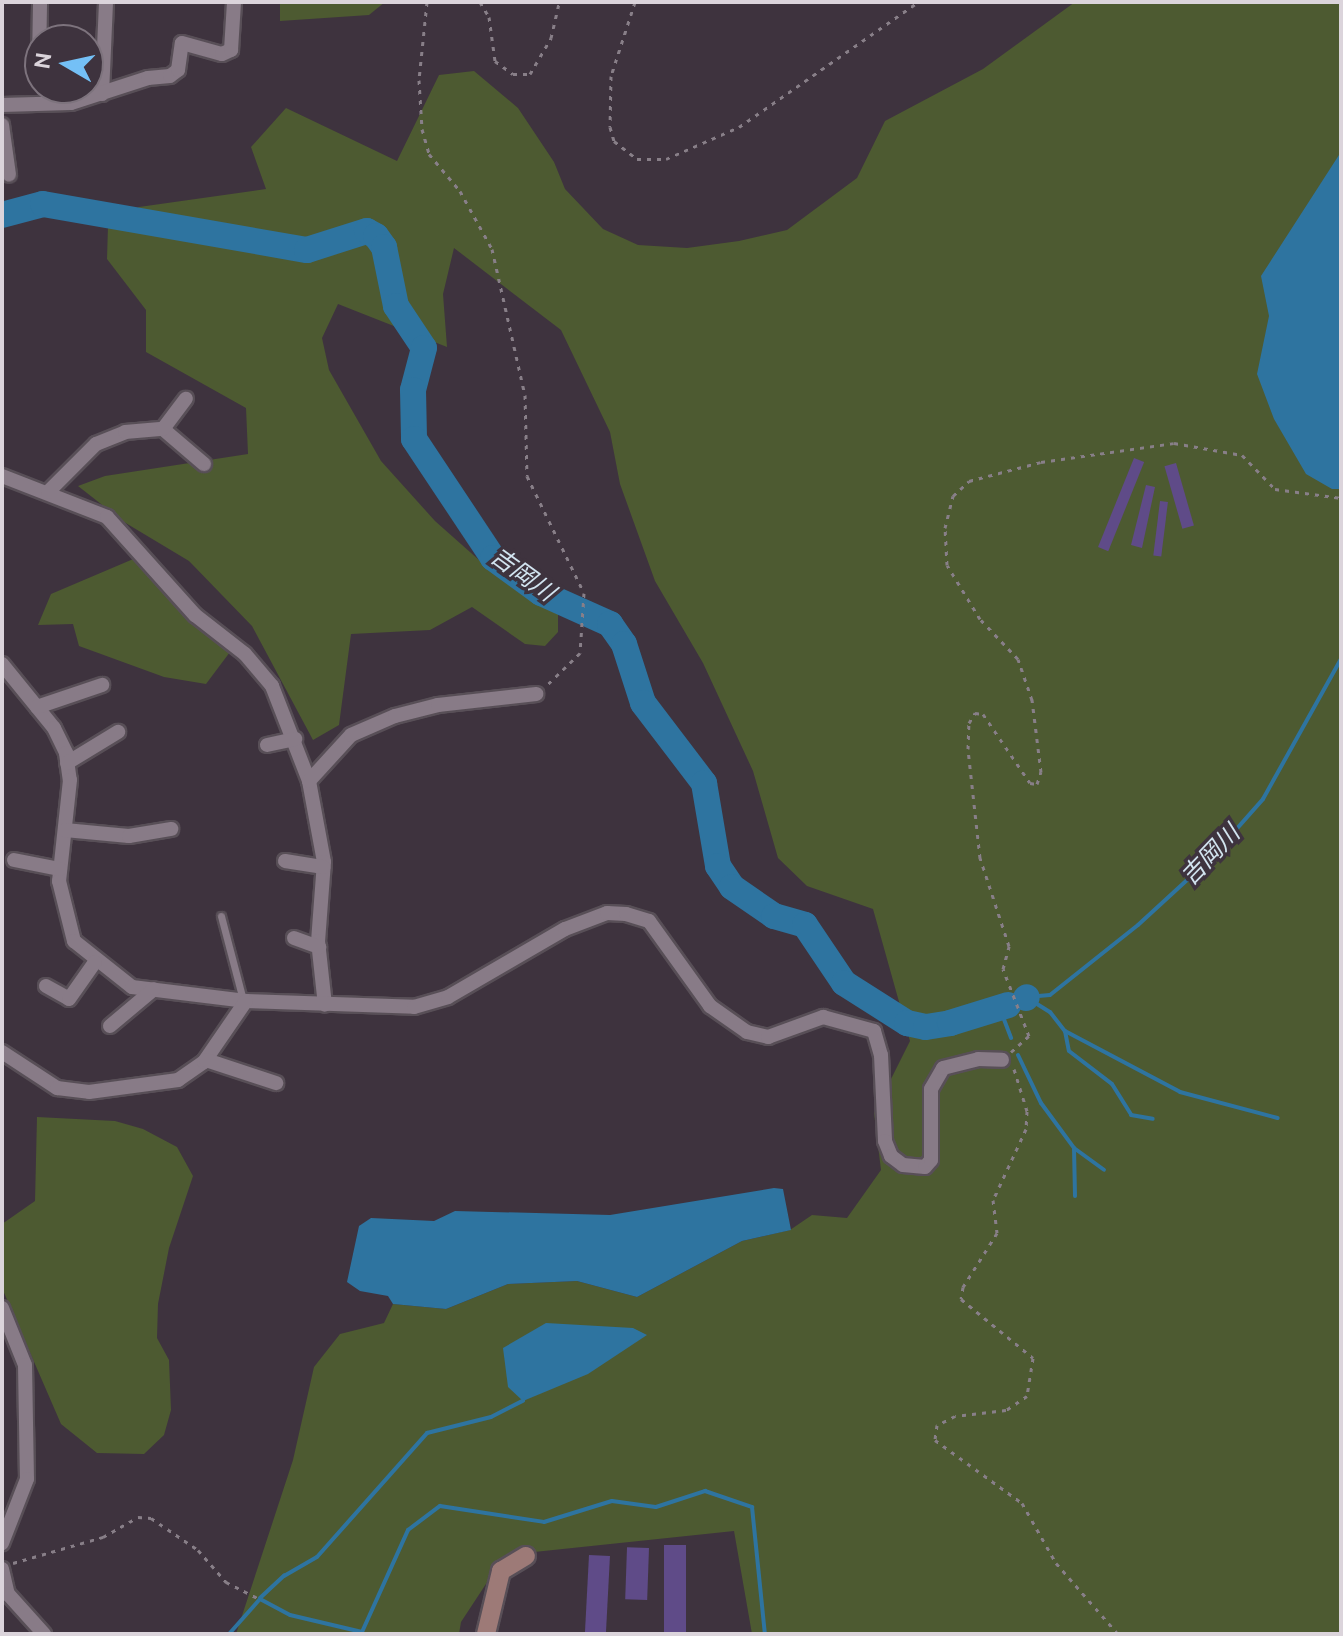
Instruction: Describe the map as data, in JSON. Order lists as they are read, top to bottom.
{
  "water": ["吉岡川"],
  "north": "left"
}
